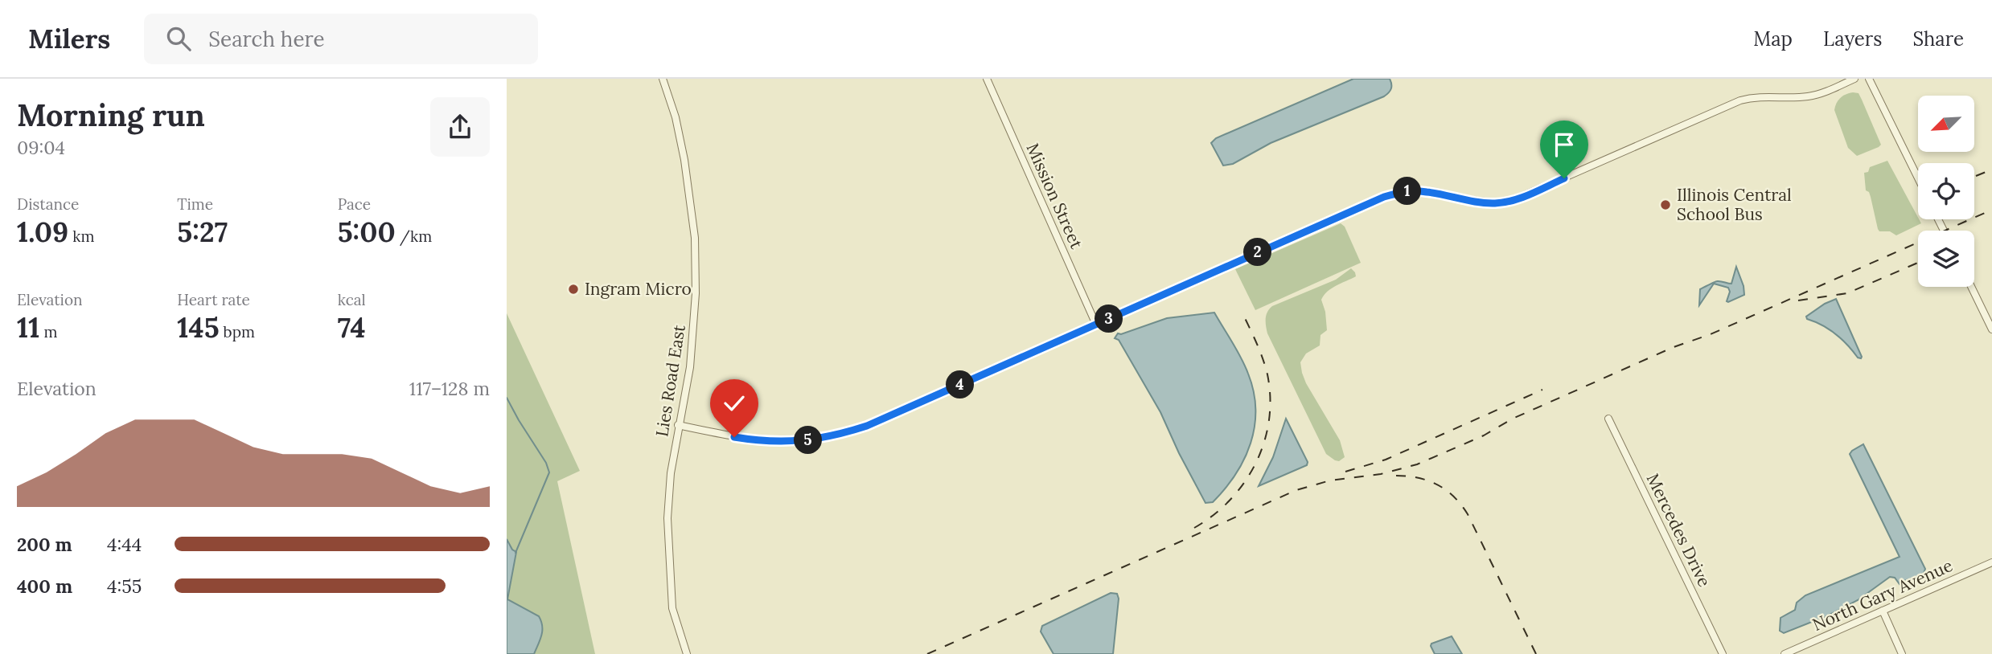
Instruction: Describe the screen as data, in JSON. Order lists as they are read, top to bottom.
{
  "streets": {
    "street": [
      "Mission Street",
      "Lies Road East",
      "Mercedes Drive",
      "North Gary Avenue"
    ]
  },
  "places": ["Illinois Central School Bus", "Ingram Micro"],
  "north": "bottom left",
  "page": {
    "header": "Milers",
    "search": "Search here",
    "nav": ["Map", "Layers", "Share"],
    "heading": ["Morning run", "09:04"],
    "stats": [
      ["Distance", "1.09 km"],
      ["Time", "5:27"],
      ["Pace", "5:00 /km"],
      ["Elevation", "11 m"],
      ["Heart rate", "145 bpm"],
      ["kcal", "74"]
    ],
    "pins": [
      "1",
      "2",
      "3",
      "4",
      "5"
    ],
    "chart": ["Elevation", "117–128 m"],
    "list": [
      {
        "name": "200 m",
        "note": "4:44"
      },
      {
        "name": "400 m",
        "note": "4:55"
      }
    ]
  }
}
